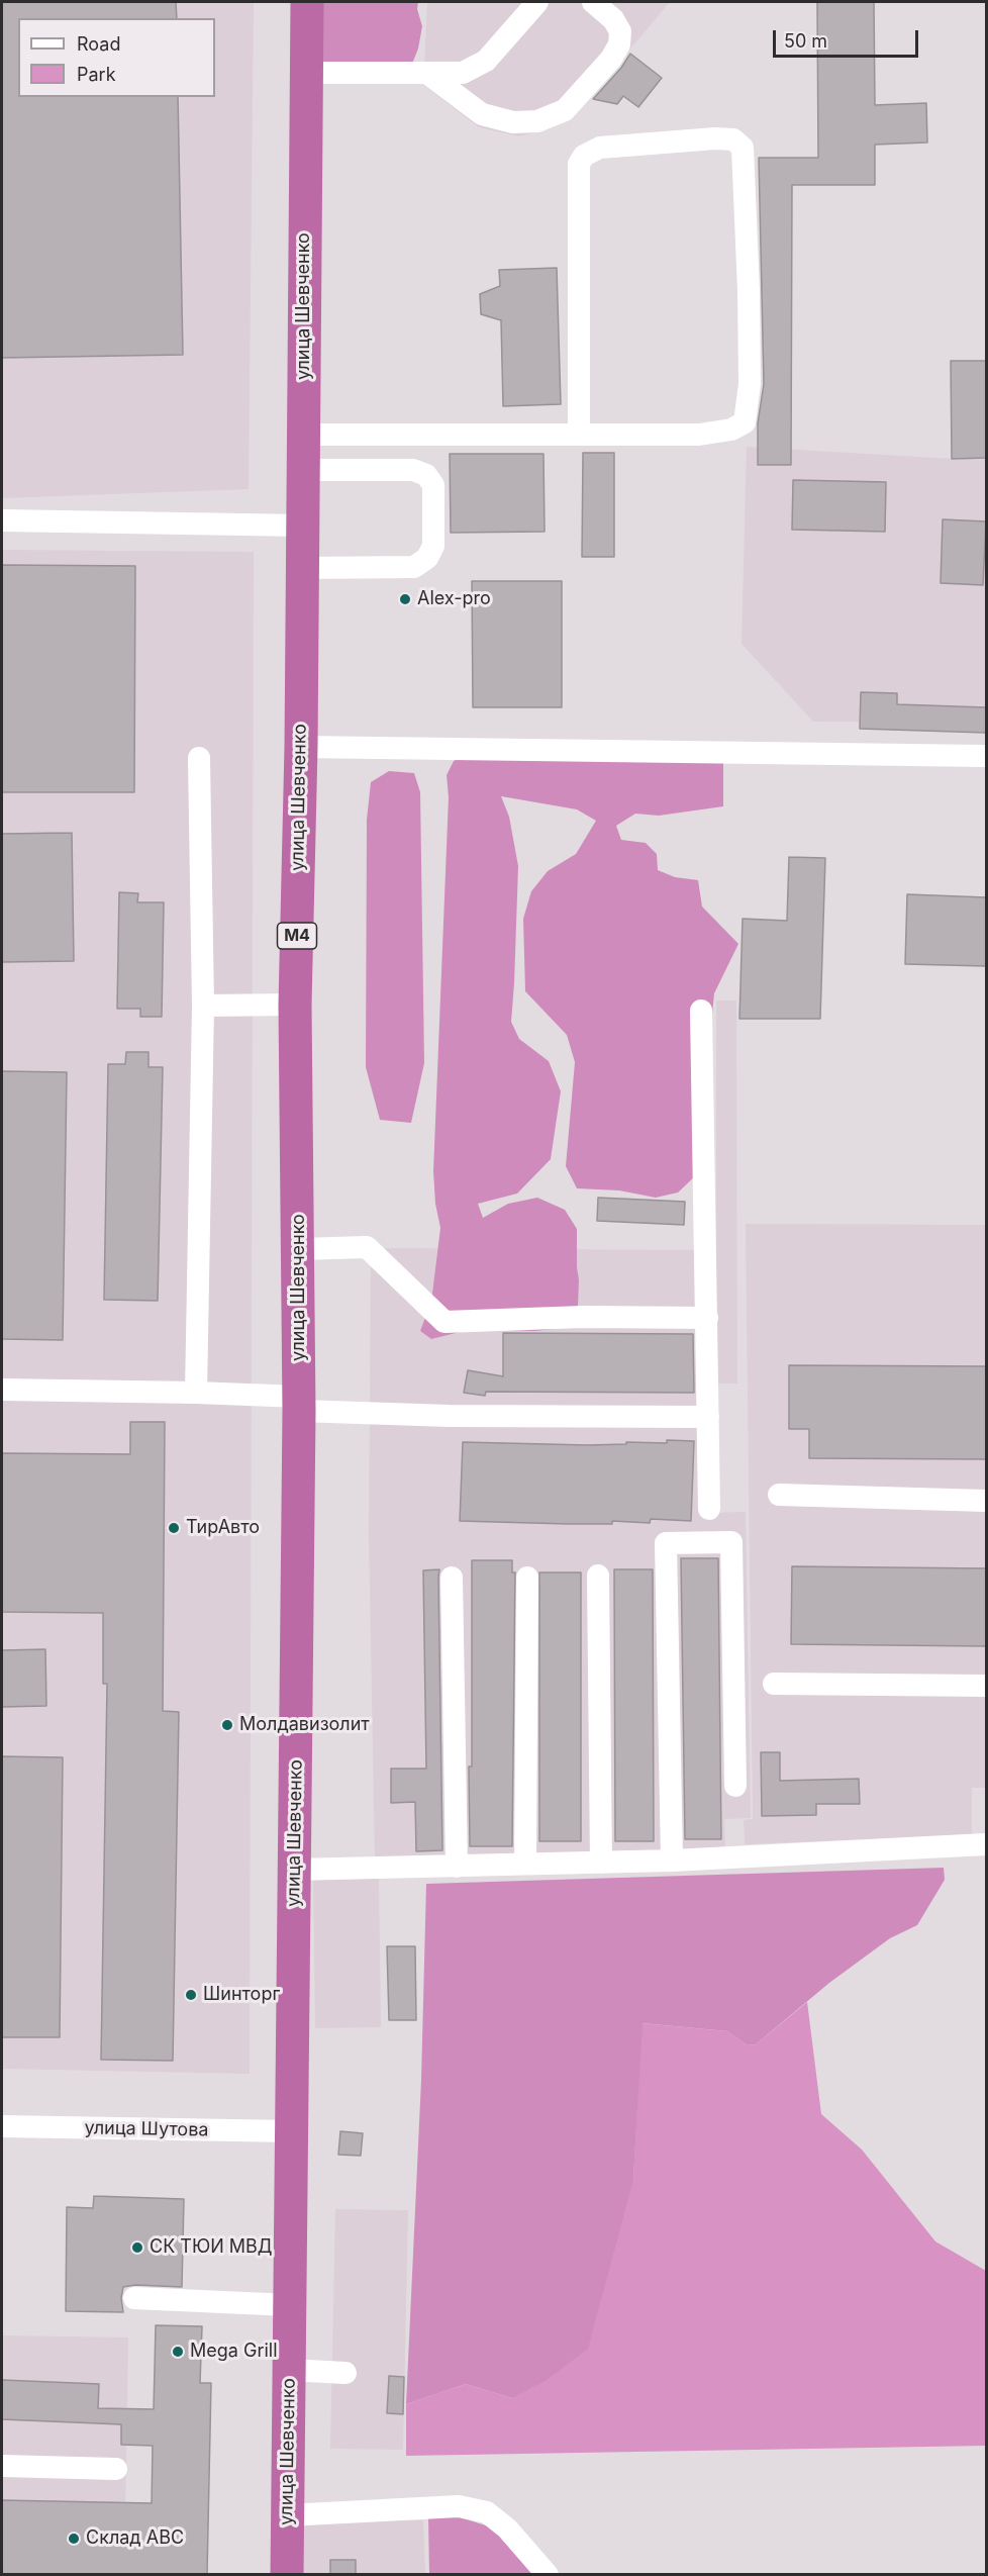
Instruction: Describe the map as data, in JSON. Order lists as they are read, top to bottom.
{
  "streets": {
    "highway": ["улица Шевченко", "M4"],
    "street": ["улица Шутова"]
  },
  "crossings": [
    ["улица Шевченко", "улица Шутова"]
  ],
  "places": [
    "Alex-pro",
    "ТирАвто",
    "Молдавизолит",
    "Шинторг",
    "СК ТЮИ МВД",
    "Mega Grill",
    "Склад АВС"
  ],
  "legend": ["Road", "Park"],
  "scale_bar": "50 m"
}
